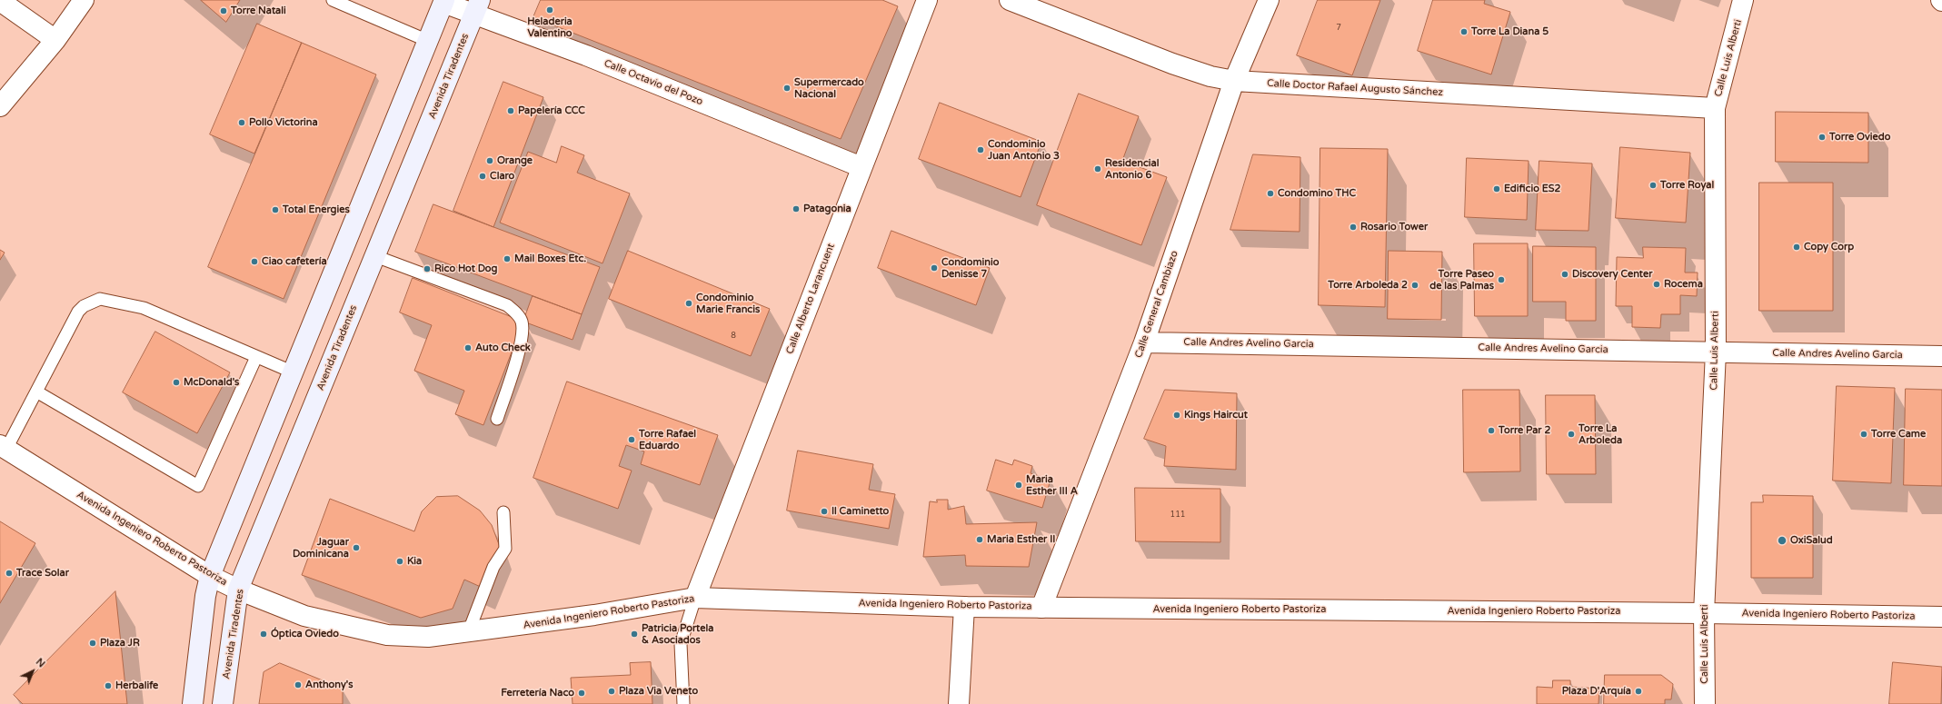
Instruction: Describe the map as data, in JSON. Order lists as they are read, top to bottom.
{
  "streets": {
    "main road": ["Avenida Tiradentes"],
    "street": [
      "Calle Luis Alberti",
      "Calle Octavio del Pozo",
      "Calle Doctor Rafael Augusto Sánchez",
      "Calle Alberto Larancuent",
      "Calle General Cambiazo",
      "Calle Andres Avelino Garcia",
      "Avenida Ingeniero Roberto Pastoriza"
    ]
  },
  "crossings": [
    ["Calle Luis Alberti", "Calle Doctor Rafael Augusto Sánchez"],
    ["Calle Luis Alberti", "Calle Andres Avelino Garcia"],
    ["Calle Luis Alberti", "Avenida Ingeniero Roberto Pastoriza"],
    ["Avenida Tiradentes", "Calle Octavio del Pozo"],
    ["Avenida Tiradentes", "Avenida Ingeniero Roberto Pastoriza"],
    ["Calle Octavio del Pozo", "Calle Alberto Larancuent"],
    ["Calle Doctor Rafael Augusto Sánchez", "Calle General Cambiazo"],
    ["Calle Alberto Larancuent", "Avenida Ingeniero Roberto Pastoriza"],
    ["Calle General Cambiazo", "Calle Andres Avelino Garcia"],
    ["Calle General Cambiazo", "Avenida Ingeniero Roberto Pastoriza"]
  ],
  "places": [
    "Heladeria Valentino",
    "Torre Natali",
    "Torre La Diana 5",
    "Supermercado Nacional",
    "Papelería CCC",
    "Pollo Victorina",
    "Torre Oviedo",
    "Condominio Juan Antonio 3",
    "Orange",
    "Residencial Antonio 6",
    "Claro",
    "Torre Royal",
    "Edificio ES2",
    "Condomino THC",
    "Patagonia",
    "Total Energies",
    "Rosario Tower",
    "Copy Corp",
    "Mail Boxes Etc.",
    "Ciao cafetería",
    "Condominio Denisse 7",
    "Rico Hot Dog",
    "Discovery Center",
    "Torre Paseo de las Palmas",
    "Rocema",
    "Torre Arboleda 2",
    "Condominio Marie Francis",
    "Auto Check",
    "McDonald's",
    "Kings Haircut",
    "Torre Par 2",
    "Torre La Arboleda",
    "Torre Came",
    "Torre Rafael Eduardo",
    "Maria Esther III A",
    "Il Caminetto",
    "Maria Esther II",
    "OxiSalud",
    "Jaguar Dominicana",
    "Kia",
    "Trace Solar",
    "Óptica Oviedo",
    "Patricia Portela & Asociados",
    "Plaza JR",
    "Anthony's",
    "Herbalife",
    "Plaza Via Veneto",
    "Plaza D'Arquía",
    "Ferretería Naco"
  ],
  "house_numbers": ["7", "8", "111"],
  "north": "top right"
}
